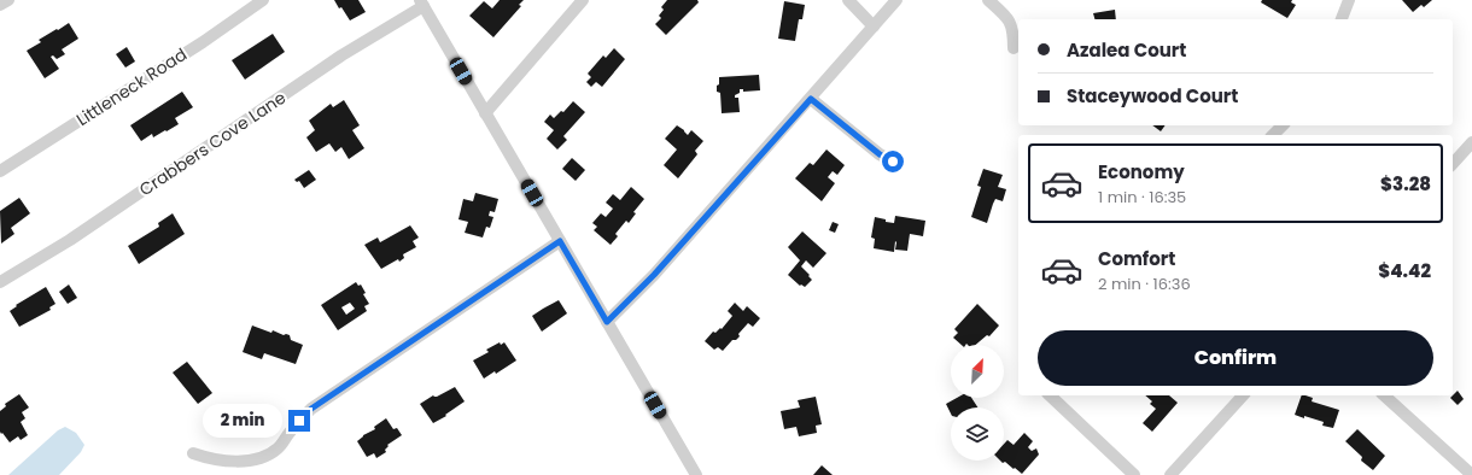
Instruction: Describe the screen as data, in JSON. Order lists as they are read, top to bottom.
{
  "streets": {
    "street": ["Littleneck Road", "Crabbers Cove Lane"]
  },
  "north": "top right",
  "page": {
    "banner": ["Azalea Court", "Staceywood Court"],
    "list": [
      {
        "name": "Economy",
        "note": "1 min · 16:35",
        "value": "$3.28"
      },
      {
        "name": "Comfort",
        "note": "2 min · 16:36",
        "value": "$4.42"
      }
    ],
    "buttons": "Confirm",
    "bubble": "2 min"
  }
}
